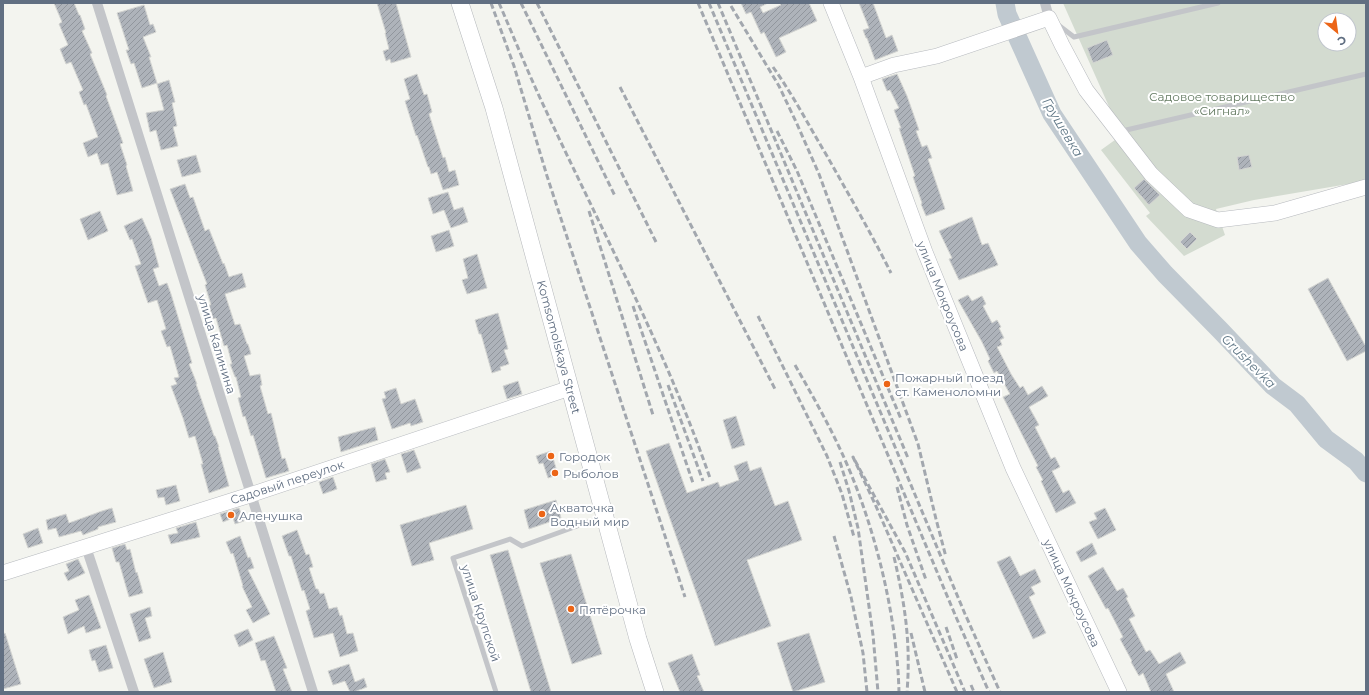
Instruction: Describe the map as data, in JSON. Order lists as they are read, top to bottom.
{
  "streets": {
    "main road": ["Komsomolskaya Street"],
    "street": ["улица Мокроусова", "улица Калинина", "Садовый переулок"],
    "lane": ["улица Крупской"]
  },
  "crossings": [
    ["улица Калинина", "Садовый переулок"],
    ["Komsomolskaya Street", "Садовый переулок"],
    ["Komsomolskaya Street", "улица Крупской"]
  ],
  "water": ["Грушевка", "Grushevka"],
  "parks": ["Садовое товарищество «Сигнал»"],
  "places": [
    "Пожарный поезд ст. Каменоломни",
    "Городок",
    "Рыболов",
    "Акваточка Водный мир",
    "Аленушка",
    "Пятёрочка"
  ],
  "north": "bottom right"
}
